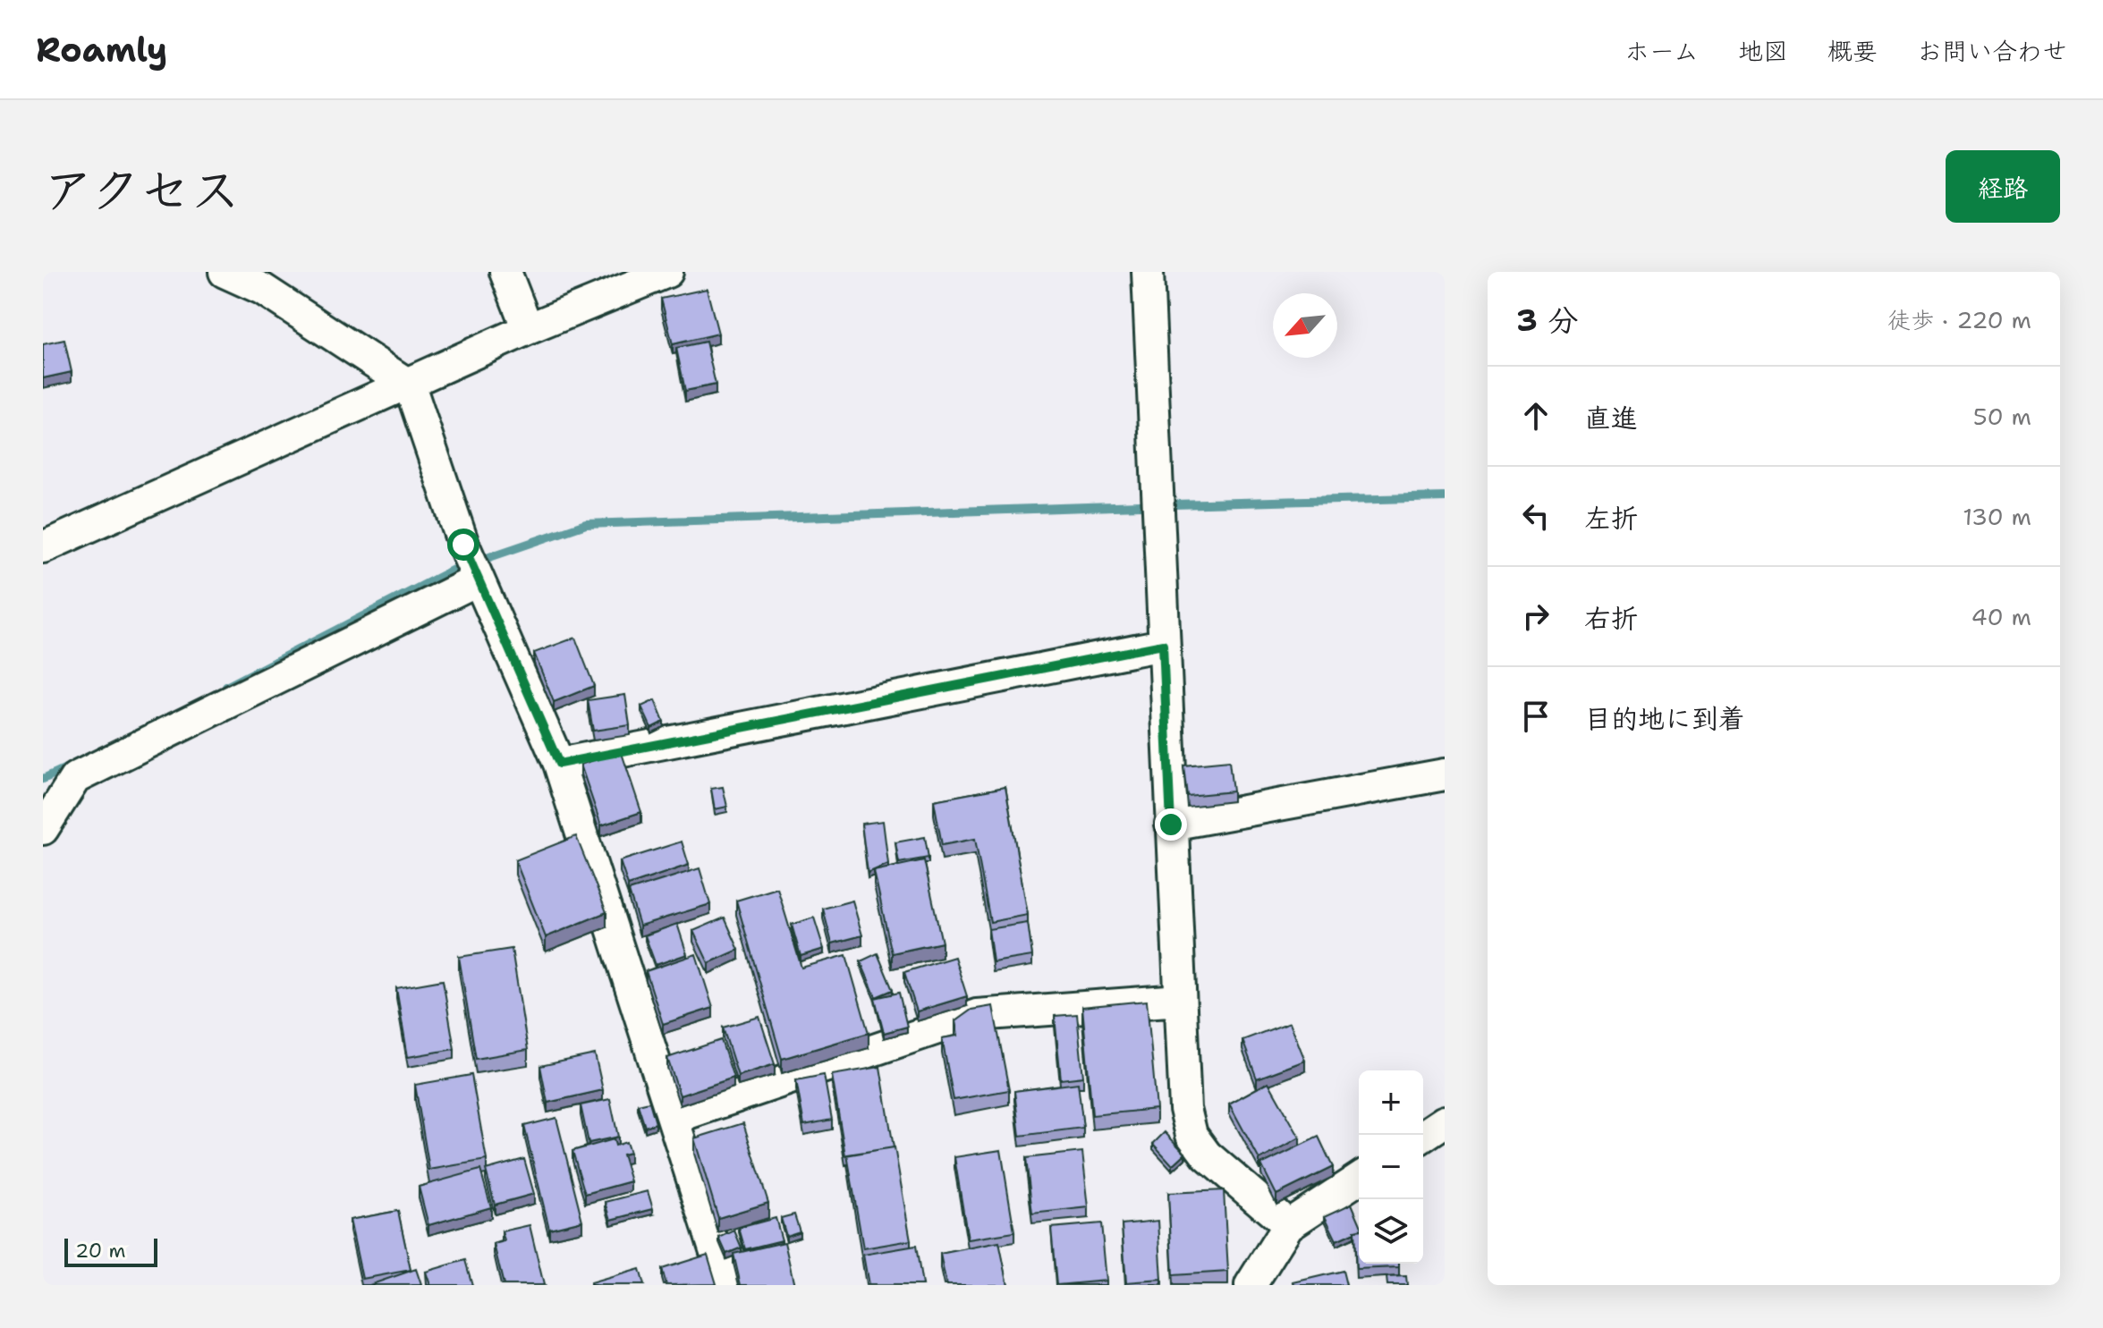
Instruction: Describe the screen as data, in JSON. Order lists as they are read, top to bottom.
{
  "scale_bar": "20 m",
  "north": "bottom left",
  "page": {
    "header": "Roamly",
    "nav": [
      "ホーム",
      "地図",
      "概要",
      "お問い合わせ"
    ],
    "title": "アクセス",
    "buttons": "経路",
    "heading": ["3 分", "徒歩 · 220 m"],
    "list": [
      ["直進", "50 m"],
      ["左折", "130 m"],
      ["右折", "40 m"],
      "目的地に到着"
    ],
    "map_buttons": ["+", "−"],
    "scale": "20 m"
  }
}
